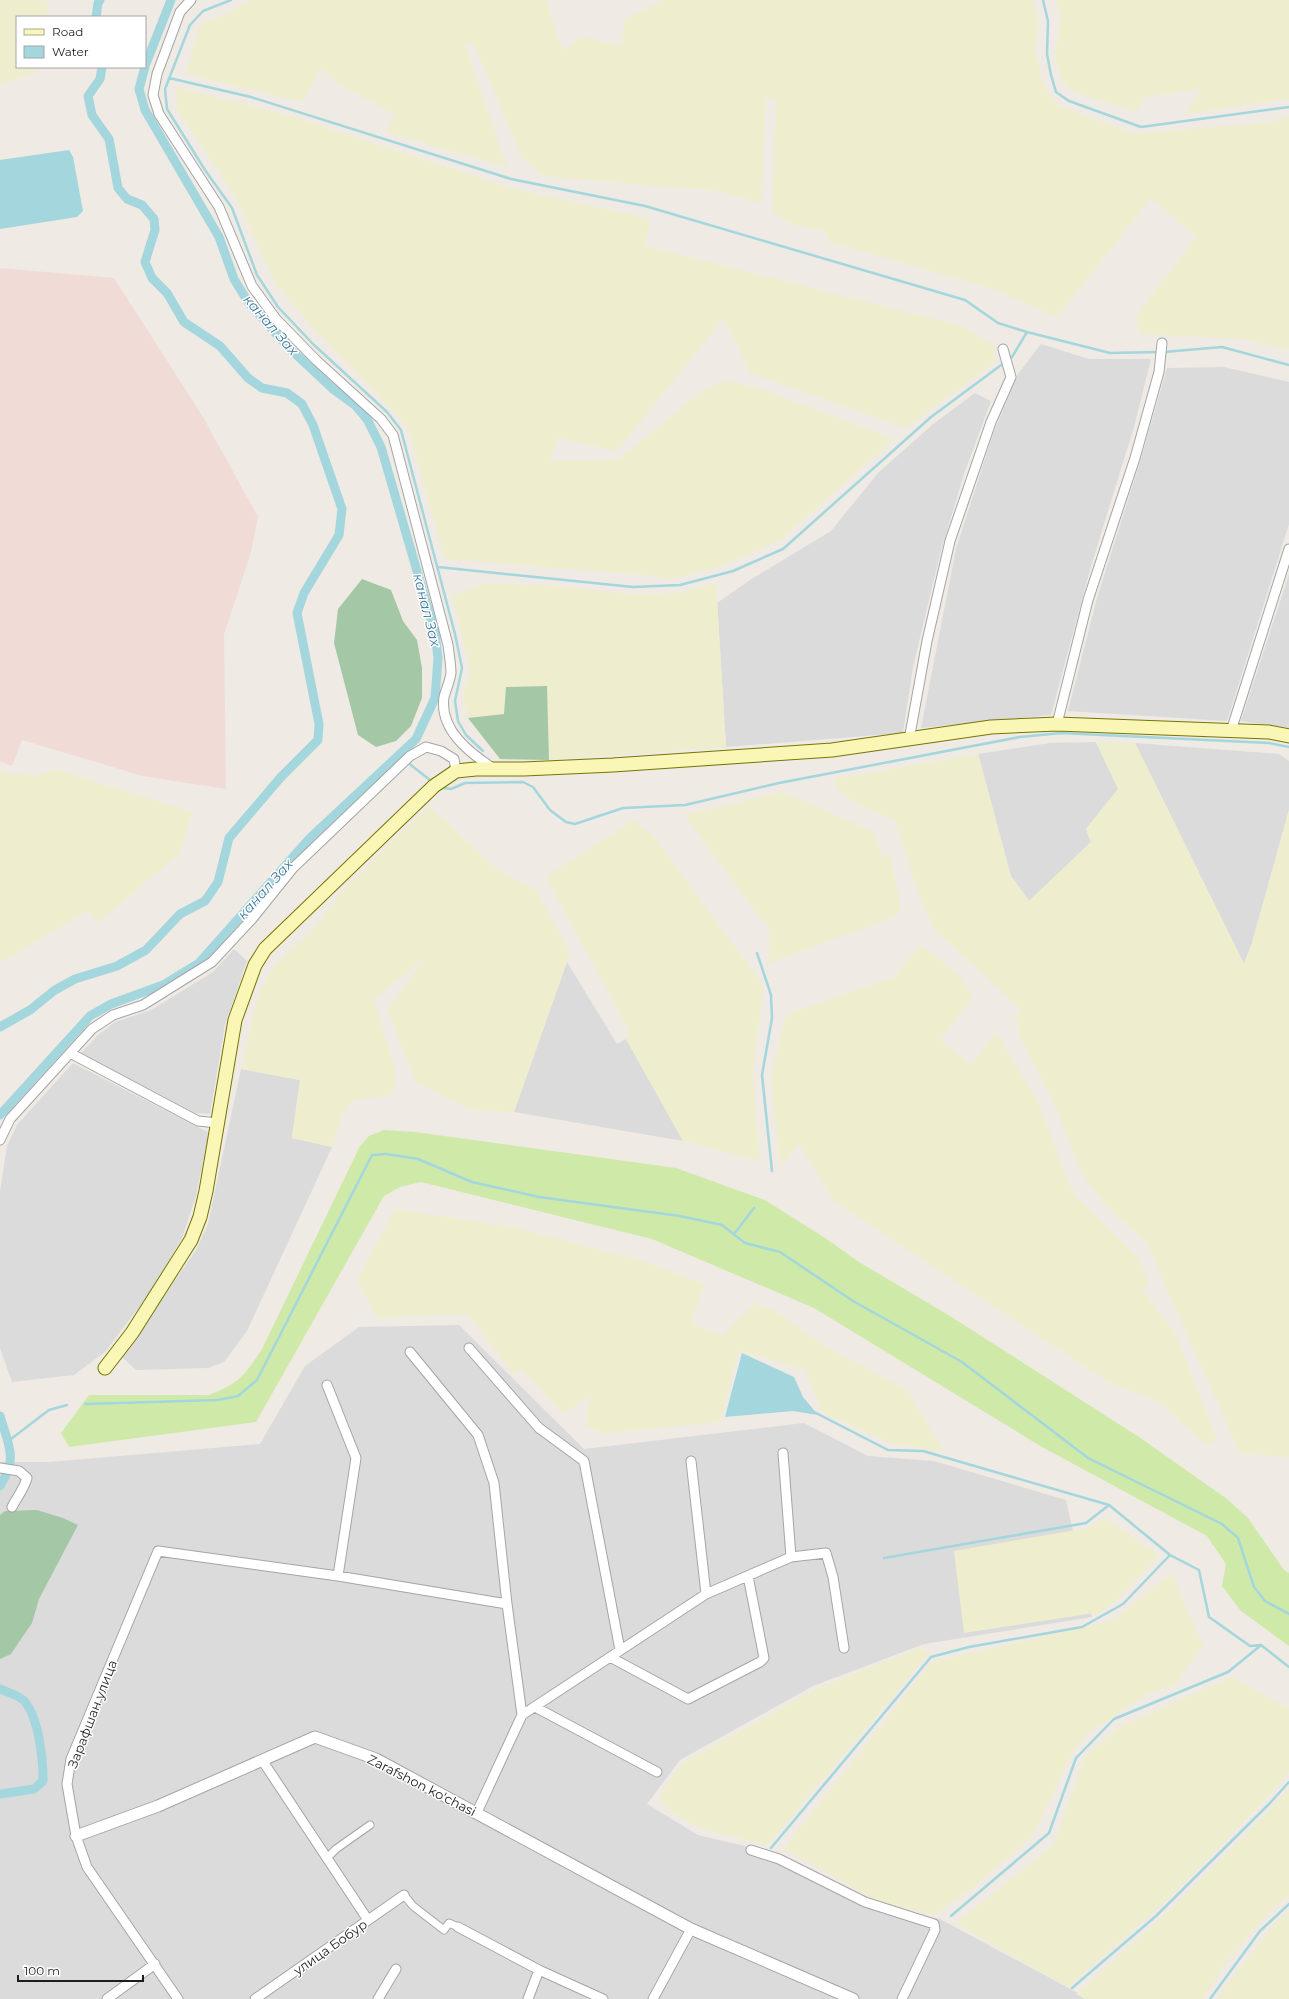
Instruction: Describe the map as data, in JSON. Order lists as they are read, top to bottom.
{
  "streets": {
    "street": ["Зарафшан улица", "Zarafshon ko'chasi", "улица Бобур"]
  },
  "crossings": [
    ["Зарафшан улица", "Zarafshon ko'chasi"]
  ],
  "water": ["канал Зах"],
  "legend": ["Road", "Water"],
  "scale_bar": "100 m"
}
